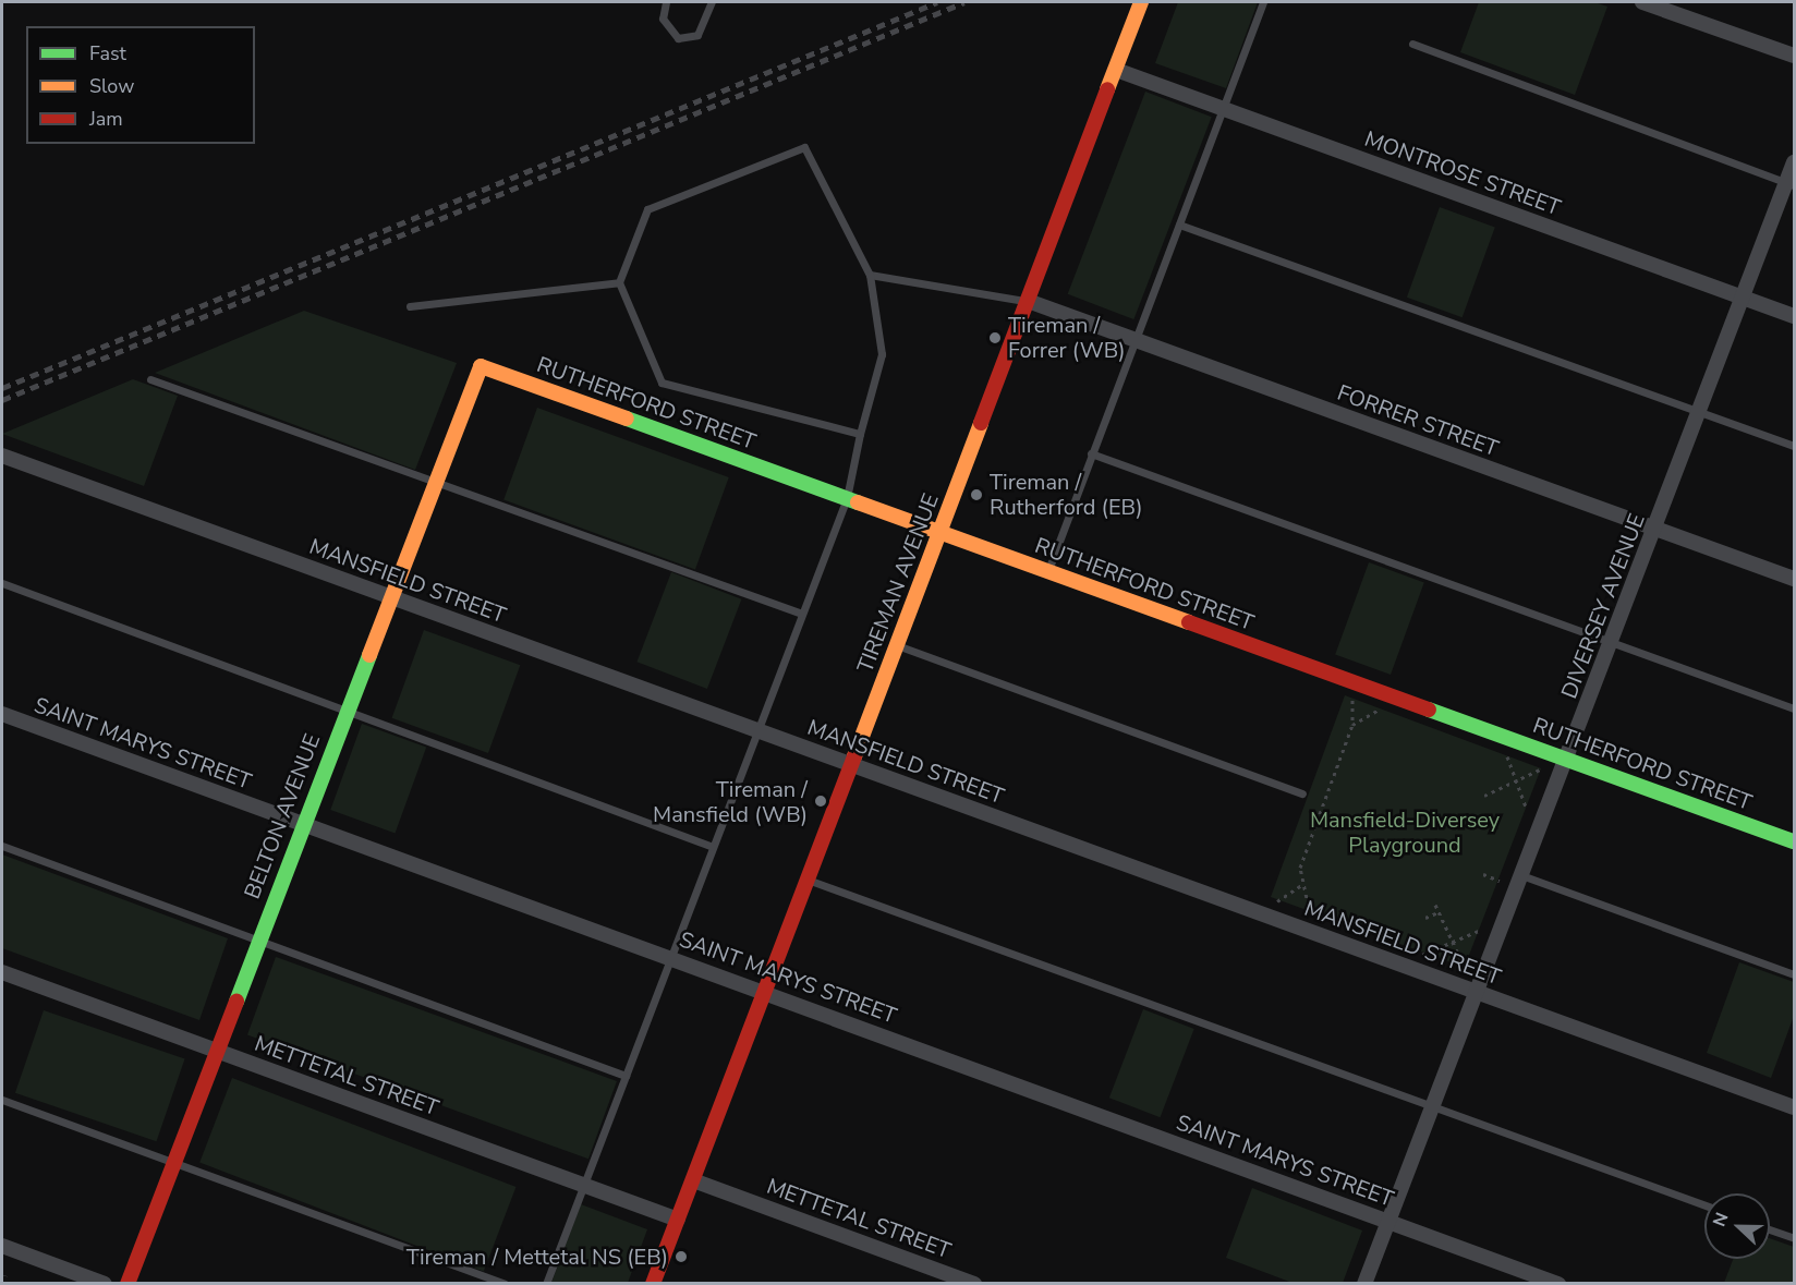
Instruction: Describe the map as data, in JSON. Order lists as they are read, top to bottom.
{
  "streets": {
    "street": [
      "MONTROSE STREET",
      "RUTHERFORD STREET",
      "FORRER STREET",
      "MANSFIELD STREET",
      "TIREMAN AVENUE",
      "DIVERSEY AVENUE",
      "SAINT MARYS STREET",
      "BELTON AVENUE",
      "METTETAL STREET"
    ]
  },
  "crossings": [
    ["MONTROSE STREET", "TIREMAN AVENUE"],
    ["MONTROSE STREET", "DIVERSEY AVENUE"],
    ["RUTHERFORD STREET", "TIREMAN AVENUE"],
    ["RUTHERFORD STREET", "DIVERSEY AVENUE"],
    ["RUTHERFORD STREET", "BELTON AVENUE"],
    ["FORRER STREET", "TIREMAN AVENUE"],
    ["FORRER STREET", "DIVERSEY AVENUE"],
    ["MANSFIELD STREET", "TIREMAN AVENUE"],
    ["MANSFIELD STREET", "DIVERSEY AVENUE"],
    ["MANSFIELD STREET", "BELTON AVENUE"],
    ["TIREMAN AVENUE", "SAINT MARYS STREET"],
    ["TIREMAN AVENUE", "METTETAL STREET"],
    ["DIVERSEY AVENUE", "SAINT MARYS STREET"],
    ["SAINT MARYS STREET", "BELTON AVENUE"],
    ["BELTON AVENUE", "METTETAL STREET"]
  ],
  "parks": ["Mansfield-Diversey Playground"],
  "places": [
    "Tireman / Forrer (WB)",
    "Tireman / Rutherford (EB)",
    "Tireman / Mansfield (WB)",
    "Tireman / Mettetal NS (EB)"
  ],
  "legend": ["Fast", "Slow", "Jam"],
  "north": "left"
}
